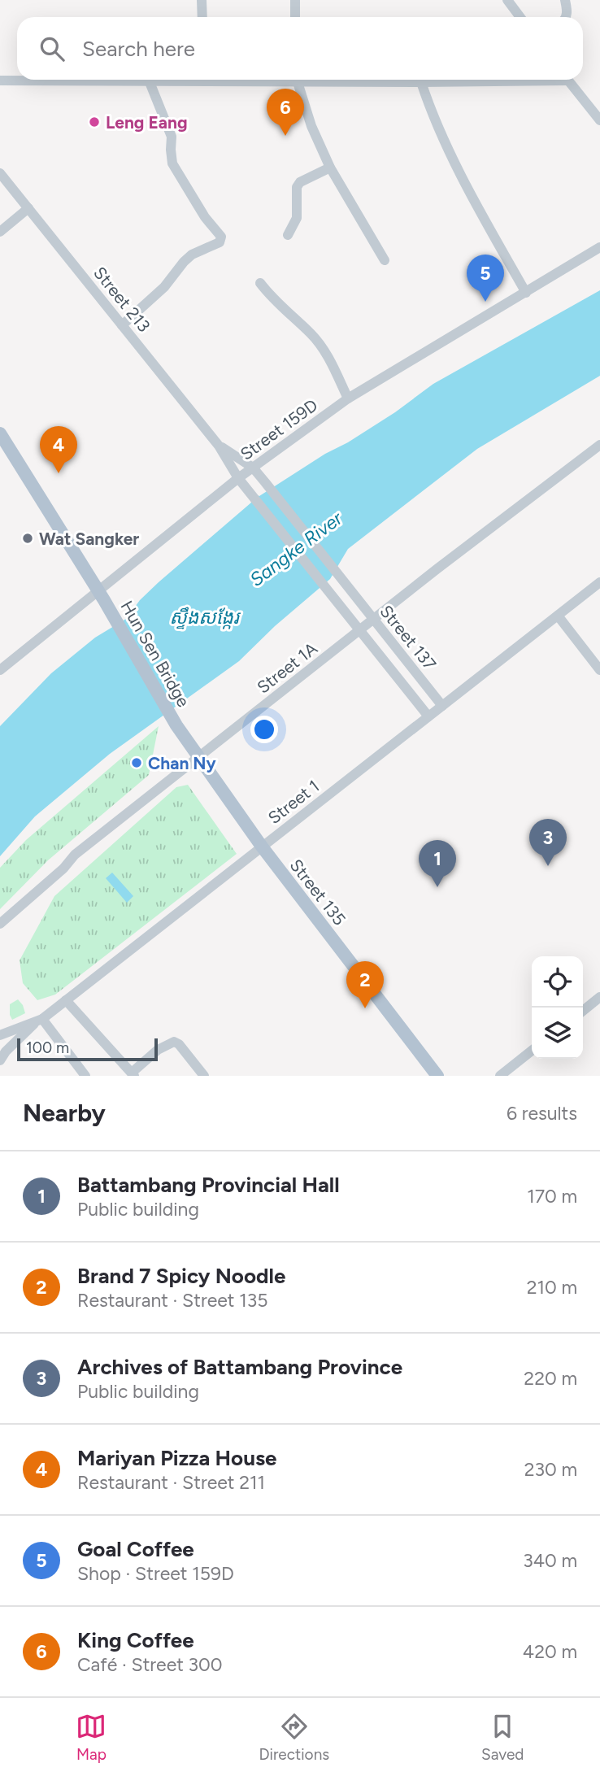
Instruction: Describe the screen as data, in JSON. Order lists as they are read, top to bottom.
{
  "streets": {
    "main road": ["Hun Sen Bridge", "Street 135"],
    "street": [
      "Street 213",
      "Street 159D",
      "Street 137",
      "Street 1A",
      "Street 1"
    ]
  },
  "crossings": [
    ["Street 213", "Street 159D"],
    ["Street 213", "Street 137"],
    ["Street 213", "Street 1A"],
    ["Street 159D", "Hun Sen Bridge"],
    ["Street 137", "Street 1A"],
    ["Street 137", "Street 1"],
    ["Hun Sen Bridge", "Street 135"],
    ["Street 1A", "Street 135"],
    ["Street 1", "Street 135"]
  ],
  "water": ["Sangke River", "ស្ទឹងសង្កែរ"],
  "places": ["Leng Eang", "Wat Sangker", "Chan Ny"],
  "scale_bar": "100 m",
  "page": {
    "search": "Search here",
    "pins": [
      "6",
      "5",
      "4",
      "3",
      "1",
      "2"
    ],
    "scale": "100 m",
    "heading": ["Nearby", "6 results"],
    "list": [
      {
        "mark": "1",
        "name": "Battambang Provincial Hall",
        "note": "Public building",
        "value": "170 m"
      },
      {
        "mark": "2",
        "name": "Brand 7 Spicy Noodle",
        "note": "Restaurant · Street 135",
        "value": "210 m"
      },
      {
        "mark": "3",
        "name": "Archives of Battambang Province",
        "note": "Public building",
        "value": "220 m"
      },
      {
        "mark": "4",
        "name": "Mariyan Pizza House",
        "note": "Restaurant · Street 211",
        "value": "230 m"
      },
      {
        "mark": "5",
        "name": "Goal Coffee",
        "note": "Shop · Street 159D",
        "value": "340 m"
      },
      {
        "mark": "6",
        "name": "King Coffee",
        "note": "Café · Street 300",
        "value": "420 m"
      }
    ],
    "nav": ["Map", "Directions", "Saved"]
  }
}
